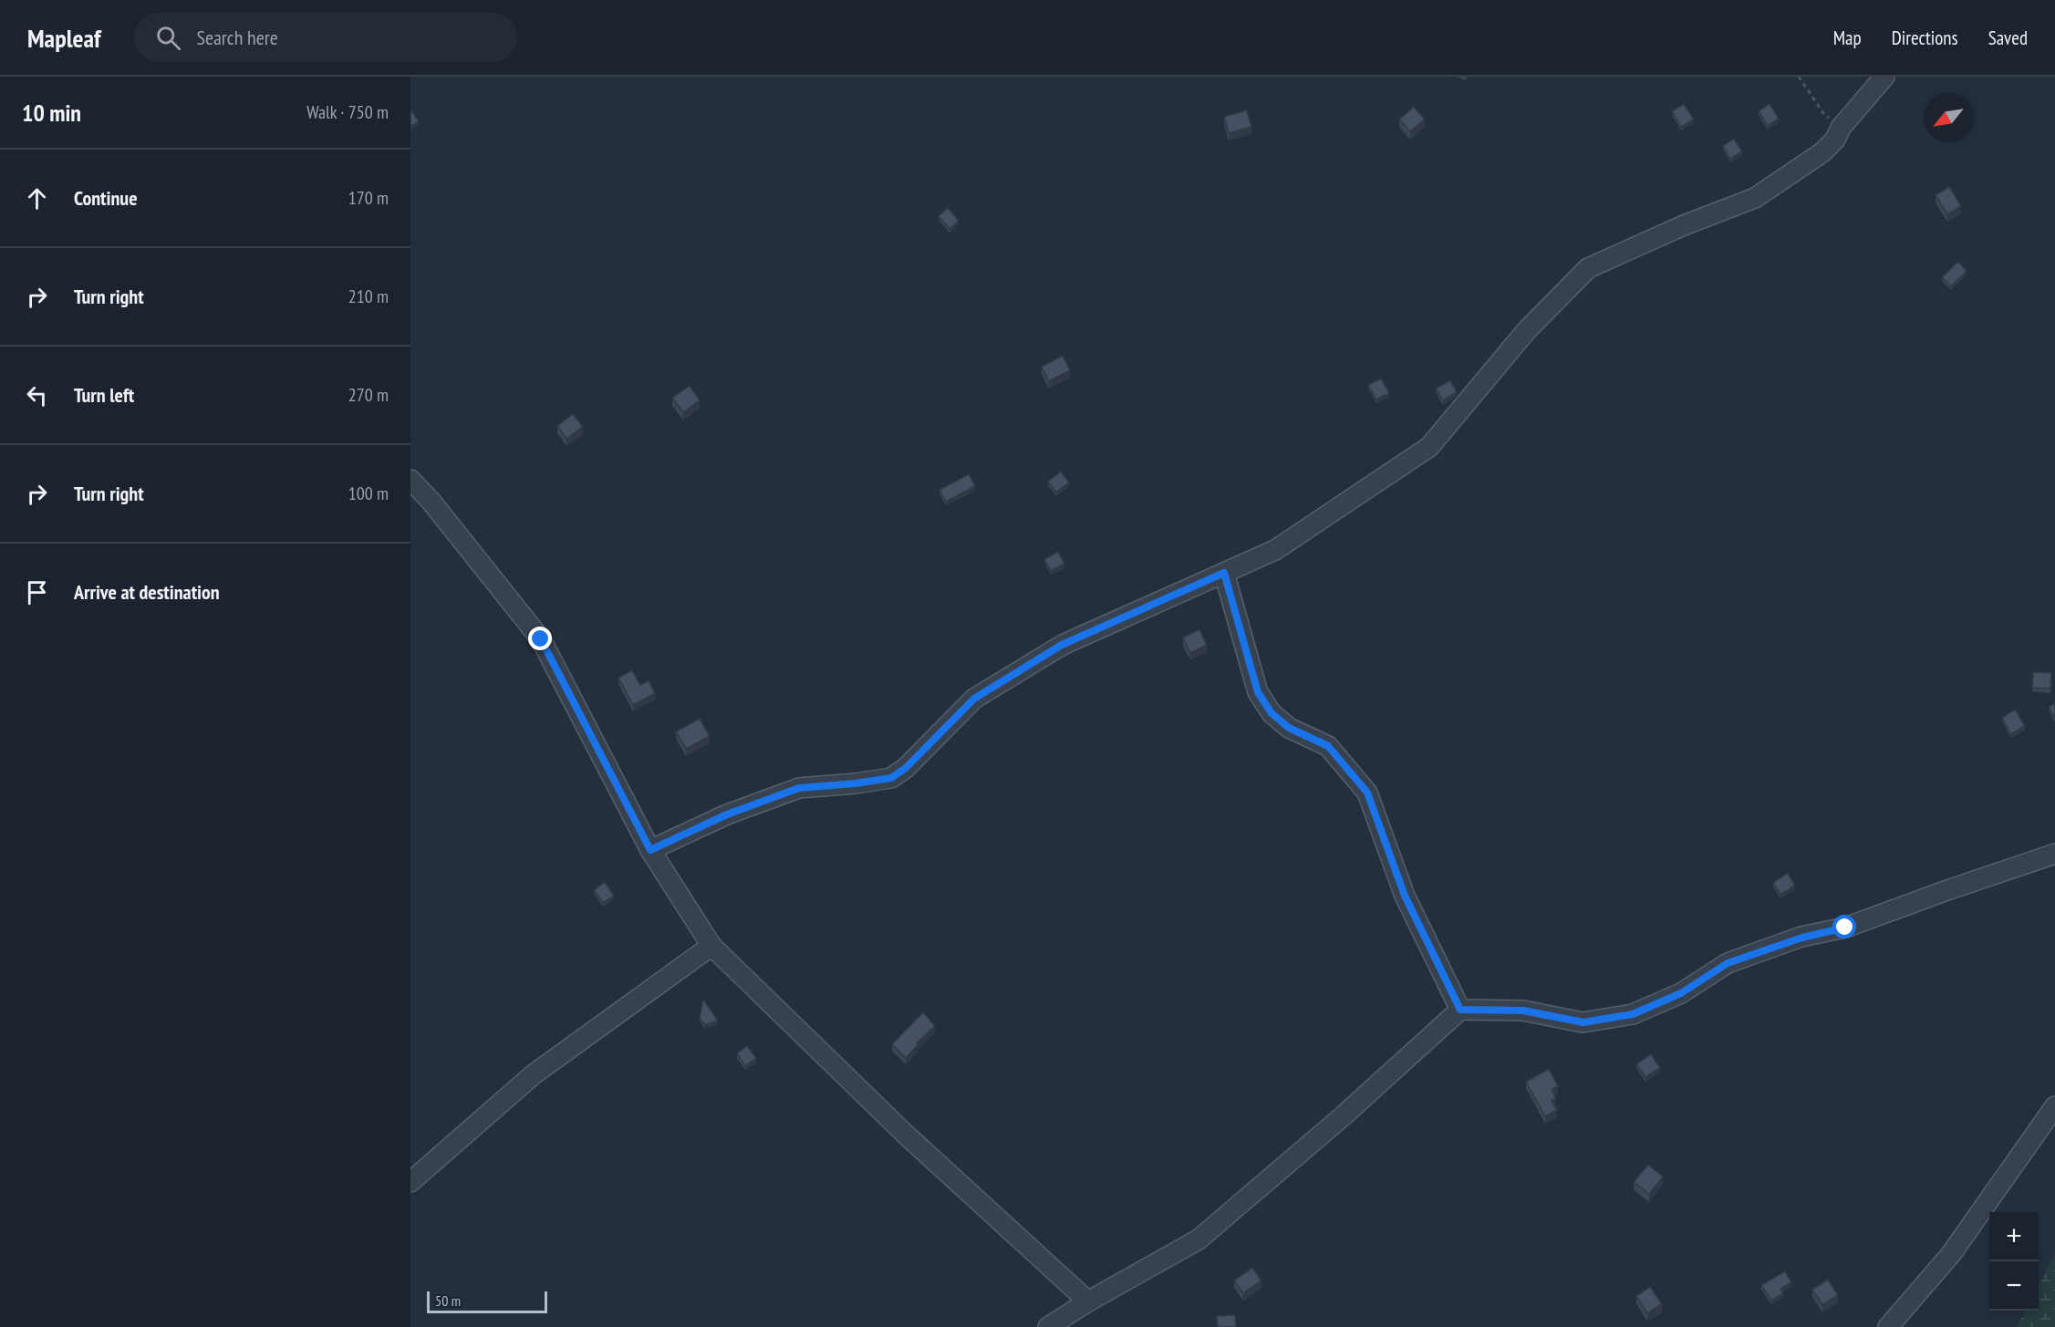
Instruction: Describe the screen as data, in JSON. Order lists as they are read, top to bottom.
{
  "scale_bar": "50 m",
  "north": "bottom left",
  "page": {
    "header": "Mapleaf",
    "search": "Search here",
    "nav": ["Map", "Directions", "Saved"],
    "heading": ["10 min", "Walk · 750 m"],
    "list": [
      ["Continue", "170 m"],
      ["Turn right", "210 m"],
      ["Turn left", "270 m"],
      ["Turn right", "100 m"],
      "Arrive at destination"
    ],
    "map_buttons": ["+", "−"],
    "scale": "50 m"
  }
}
